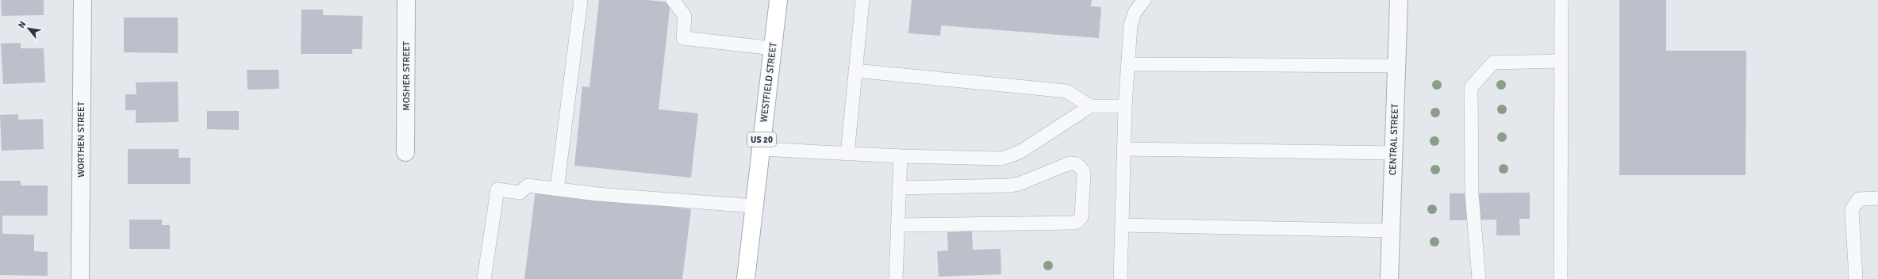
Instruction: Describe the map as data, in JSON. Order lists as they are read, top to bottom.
{
  "streets": {
    "main road": ["WESTFIELD STREET", "US 20"],
    "street": ["MOSHER STREET", "WORTHEN STREET", "CENTRAL STREET"]
  },
  "north": "top left"
}
